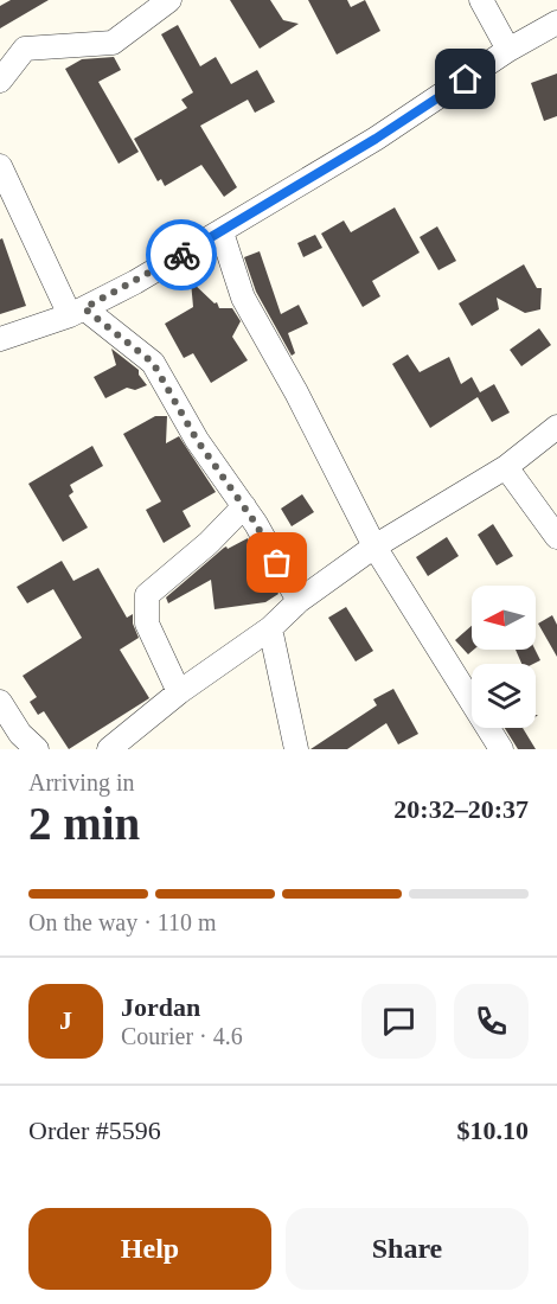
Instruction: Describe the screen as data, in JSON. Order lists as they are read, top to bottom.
{
  "north": "left",
  "page": {
    "heading": ["2 min", "Arriving in", "20:32–20:37"],
    "panel": [
      "Jordan",
      "Courier · 4.6",
      "Order #5596",
      "$10.10"
    ],
    "bar": "On the way · 110 m",
    "round": "J",
    "buttons": ["Help", "Share"]
  }
}
